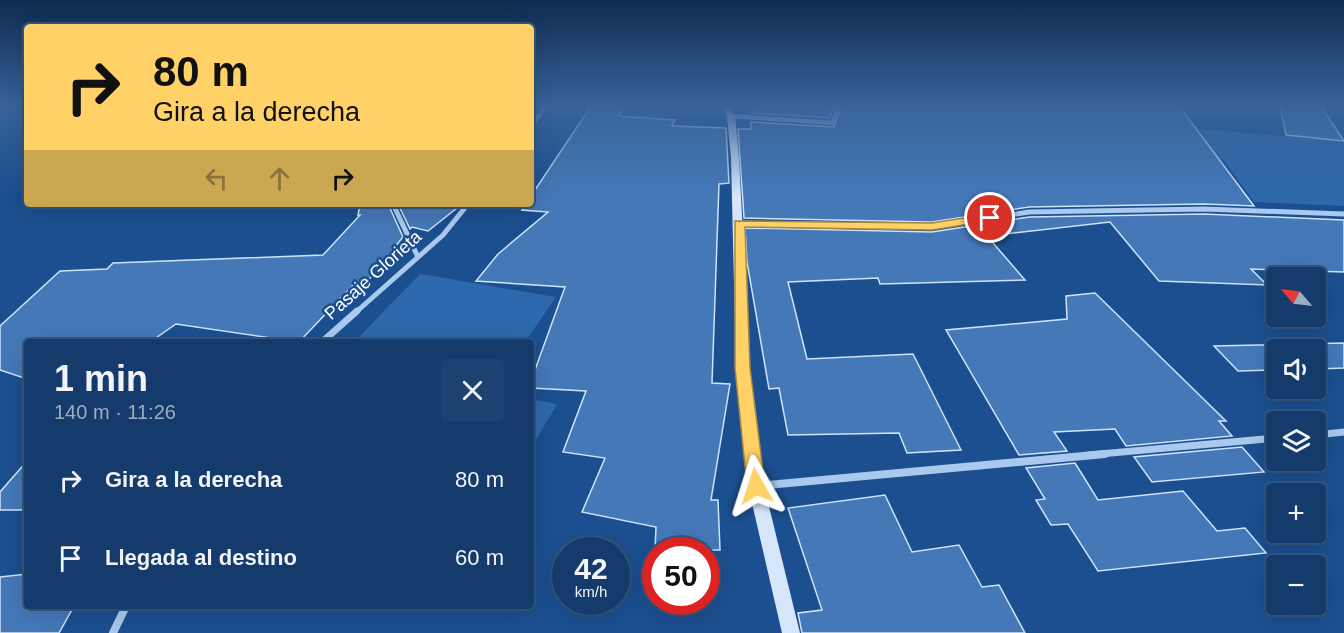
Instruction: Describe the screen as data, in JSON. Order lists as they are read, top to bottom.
{
  "streets": {
    "street": ["Pasaje Glorieta"]
  },
  "north": "top left",
  "page": {
    "turn": ["80 m", "Gira a la derecha"],
    "map_buttons": ["+", "−"],
    "heading": ["1 min", "140 m · 11:26"],
    "list": [
      {
        "name": "Gira a la derecha",
        "value": "80 m"
      },
      {
        "name": "Llegada al destino",
        "value": "60 m"
      }
    ],
    "speed": "42 km/h",
    "limit": "50"
  }
}
